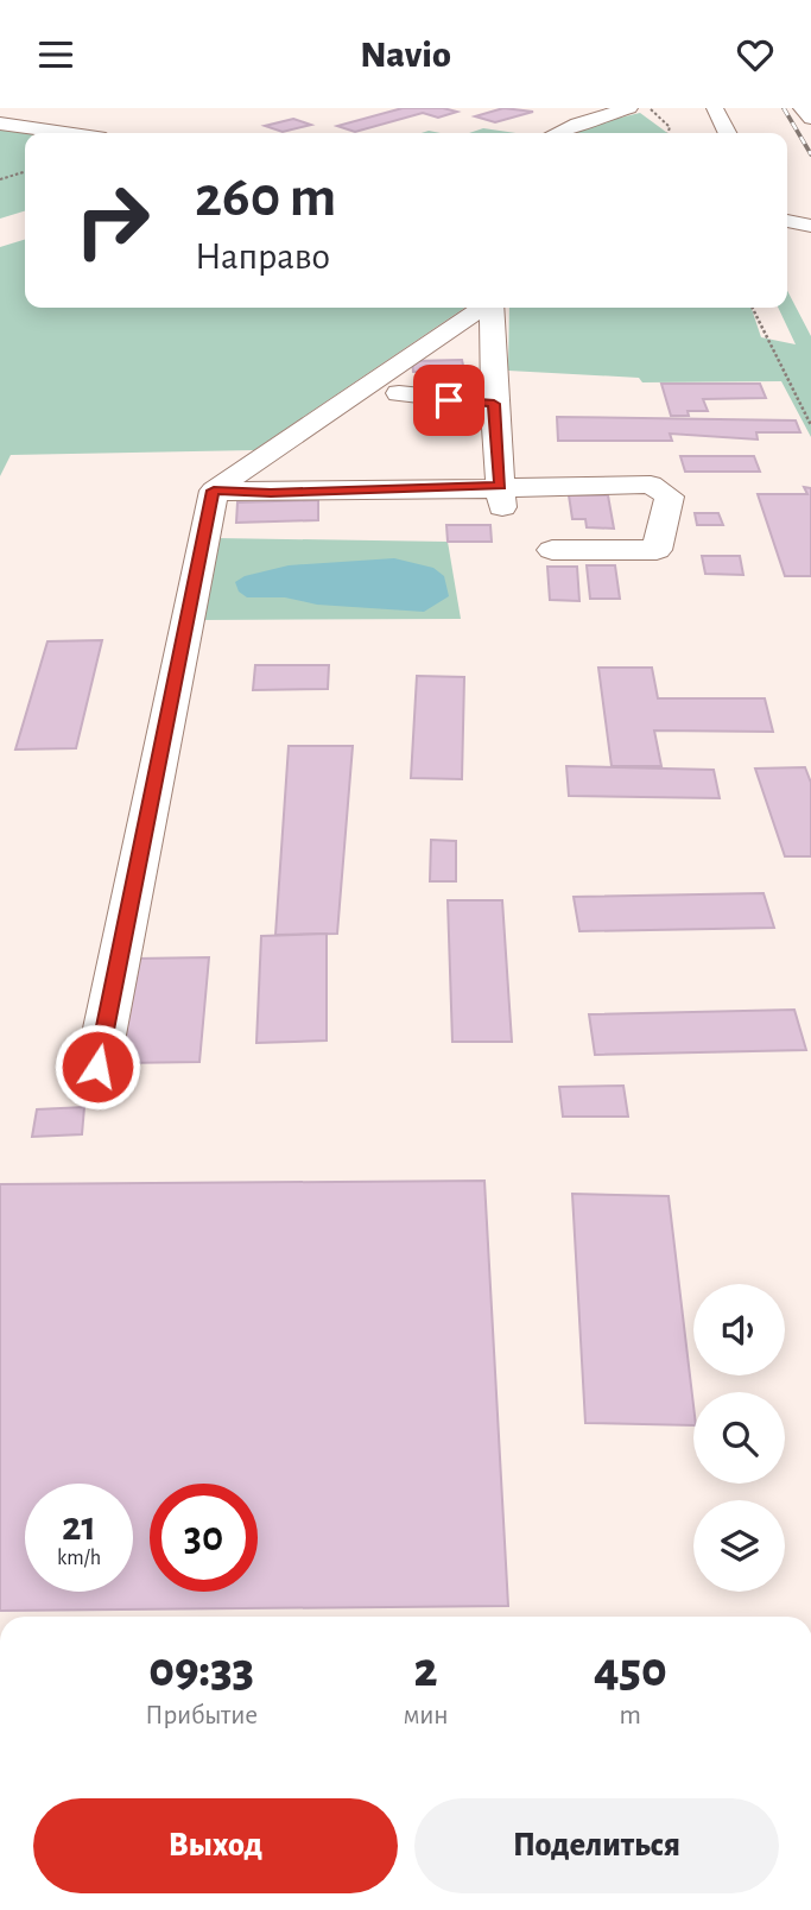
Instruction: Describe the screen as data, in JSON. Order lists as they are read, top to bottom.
{
  "page": {
    "header": "Navio",
    "turn": ["260 m", "Направо"],
    "speed": "21 km/h",
    "limit": "30",
    "eta": [
      "09:33",
      "Прибытие",
      "2",
      "мин",
      "450",
      "m"
    ],
    "buttons": ["Выход", "Поделиться"]
  }
}
